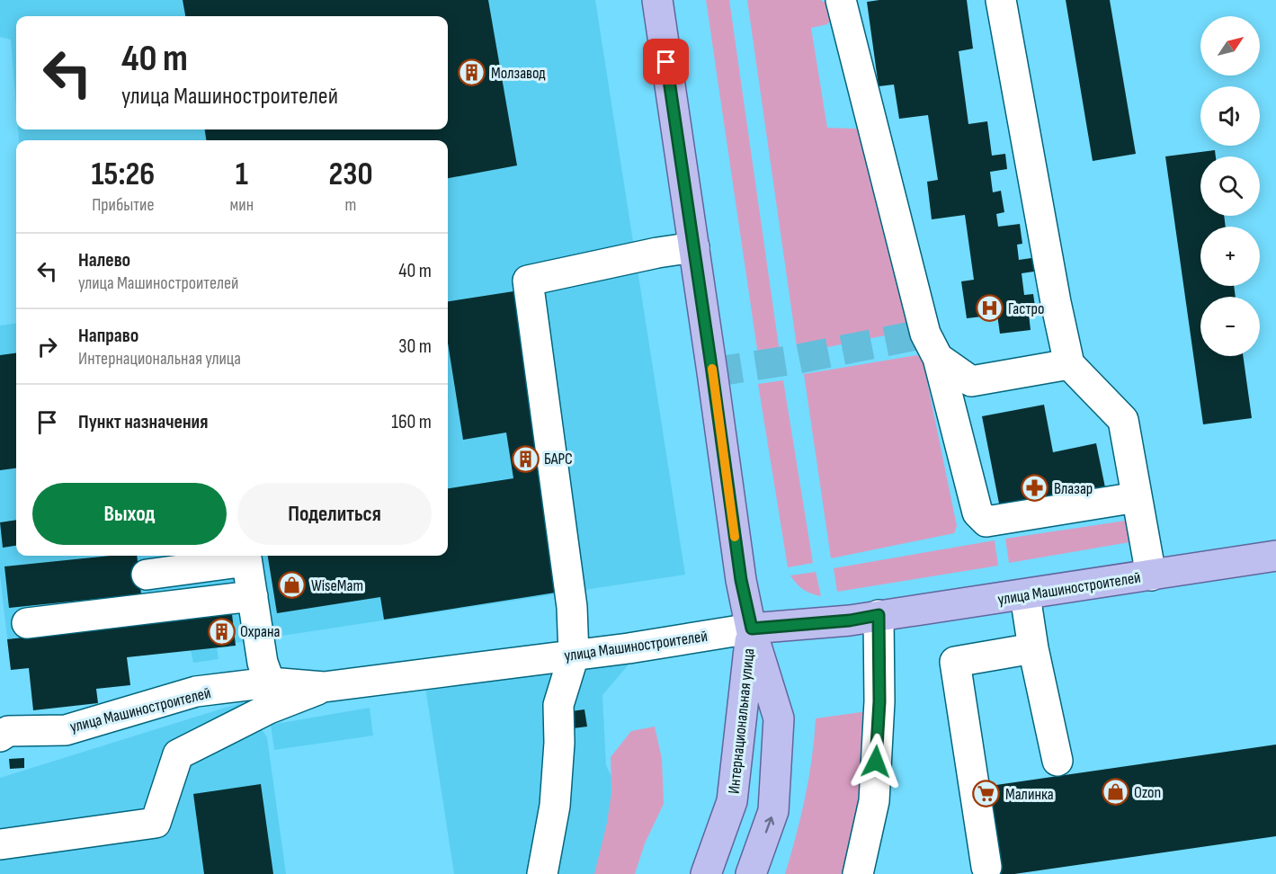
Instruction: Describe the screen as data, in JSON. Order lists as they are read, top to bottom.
{
  "streets": {
    "main road": ["улица Машиностроителей", "Интернациональная улица"]
  },
  "crossings": [
    ["улица Машиностроителей", "Интернациональная улица"]
  ],
  "places": {
    "building": ["Молзавод", "БАРС", "Охрана"],
    "hospital": ["Гастро"],
    "pharmacy": ["Влазар"],
    "shop": ["WiseMam", "Ozon"],
    "supermarket": ["Малинка"]
  },
  "north": "top right",
  "page": {
    "map_buttons": ["+", "−"],
    "turn": ["40 m", "улица Машиностроителей"],
    "eta": [
      "15:26",
      "Прибытие",
      "1",
      "мин",
      "230",
      "m"
    ],
    "list": [
      {
        "name": "Налево",
        "note": "улица Машиностроителей",
        "value": "40 m"
      },
      {
        "name": "Направо",
        "note": "Интернациональная улица",
        "value": "30 m"
      },
      {
        "name": "Пункт назначения",
        "value": "160 m"
      }
    ],
    "buttons": ["Выход", "Поделиться"]
  }
}
